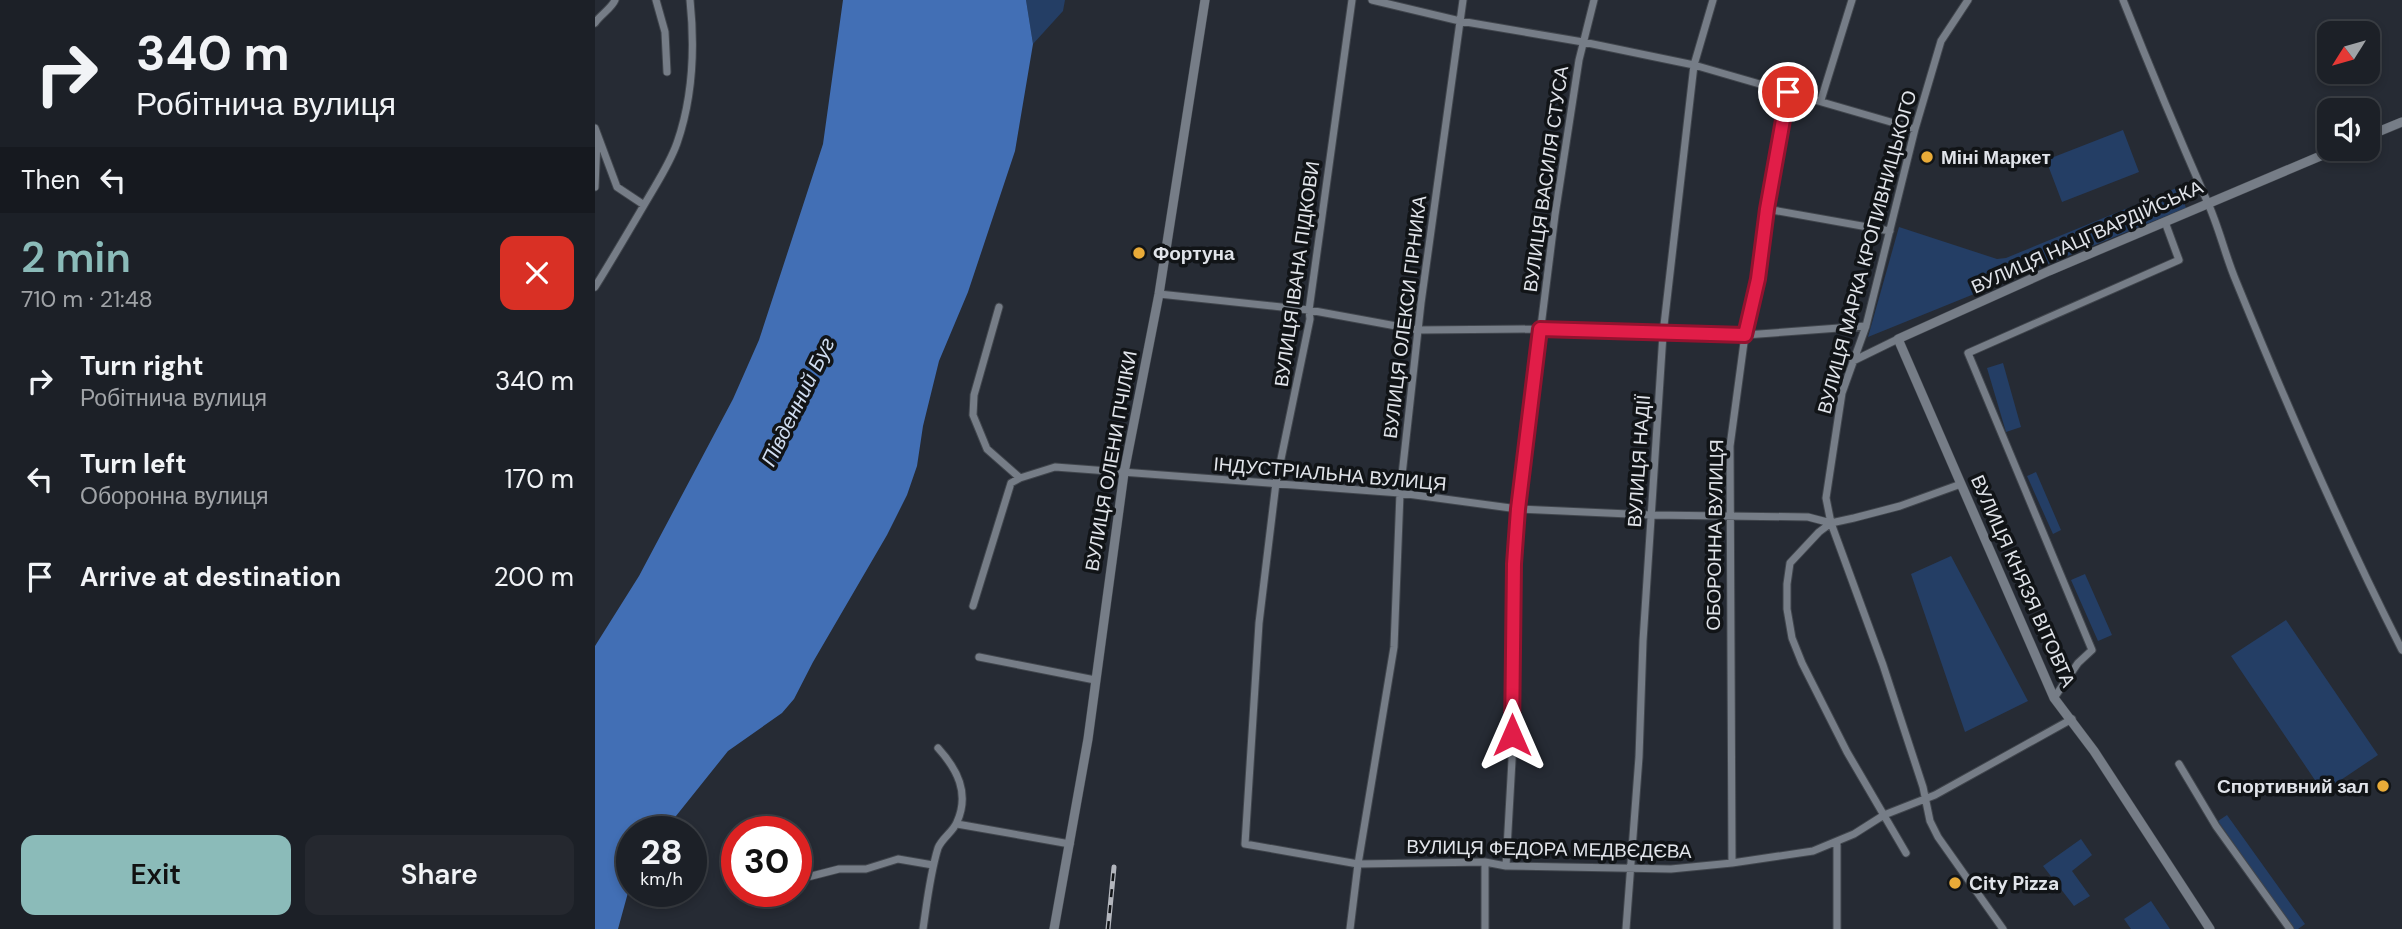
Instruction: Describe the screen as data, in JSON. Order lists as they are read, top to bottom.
{
  "streets": {
    "street": [
      "ВУЛИЦЯ ВАСИЛЯ СТУСА",
      "ВУЛИЦЯ НАЦГВАРДІЙСЬКА",
      "ВУЛИЦЯ МАРКА КРОПИВНИЦЬКОГО",
      "ВУЛИЦЯ ІВАНА ПІДКОВИ",
      "ВУЛИЦЯ ОЛЕКСИ ГІРНИКА",
      "ВУЛИЦЯ ОЛЕНИ ПЧІЛКИ",
      "ВУЛИЦЯ НАДІЇ",
      "ІНДУСТРІАЛЬНА ВУЛИЦЯ",
      "ОБОРОННА ВУЛИЦЯ",
      "ВУЛИЦЯ КНЯЗЯ ВІТОВТА",
      "ВУЛИЦЯ ФЕДОРА МЕДВЄДЄВА"
    ]
  },
  "crossings": [
    ["ВУЛИЦЯ ВАСИЛЯ СТУСА", "ІНДУСТРІАЛЬНА ВУЛИЦЯ"],
    ["ВУЛИЦЯ ВАСИЛЯ СТУСА", "ВУЛИЦЯ ФЕДОРА МЕДВЄДЄВА"],
    ["ВУЛИЦЯ НАЦГВАРДІЙСЬКА", "ВУЛИЦЯ МАРКА КРОПИВНИЦЬКОГО"],
    ["ВУЛИЦЯ НАЦГВАРДІЙСЬКА", "ВУЛИЦЯ КНЯЗЯ ВІТОВТА"],
    ["ВУЛИЦЯ МАРКА КРОПИВНИЦЬКОГО", "ІНДУСТРІАЛЬНА ВУЛИЦЯ"],
    ["ВУЛИЦЯ МАРКА КРОПИВНИЦЬКОГО", "ВУЛИЦЯ ФЕДОРА МЕДВЄДЄВА"],
    ["ВУЛИЦЯ ІВАНА ПІДКОВИ", "ІНДУСТРІАЛЬНА ВУЛИЦЯ"],
    ["ВУЛИЦЯ ІВАНА ПІДКОВИ", "ВУЛИЦЯ ФЕДОРА МЕДВЄДЄВА"],
    ["ВУЛИЦЯ ОЛЕКСИ ГІРНИКА", "ІНДУСТРІАЛЬНА ВУЛИЦЯ"],
    ["ВУЛИЦЯ ОЛЕКСИ ГІРНИКА", "ВУЛИЦЯ ФЕДОРА МЕДВЄДЄВА"],
    ["ВУЛИЦЯ ОЛЕНИ ПЧІЛКИ", "ІНДУСТРІАЛЬНА ВУЛИЦЯ"],
    ["ВУЛИЦЯ НАДІЇ", "ІНДУСТРІАЛЬНА ВУЛИЦЯ"],
    ["ВУЛИЦЯ НАДІЇ", "ВУЛИЦЯ ФЕДОРА МЕДВЄДЄВА"],
    ["ІНДУСТРІАЛЬНА ВУЛИЦЯ", "ОБОРОННА ВУЛИЦЯ"],
    ["ОБОРОННА ВУЛИЦЯ", "ВУЛИЦЯ ФЕДОРА МЕДВЄДЄВА"],
    ["ВУЛИЦЯ КНЯЗЯ ВІТОВТА", "ВУЛИЦЯ ФЕДОРА МЕДВЄДЄВА"]
  ],
  "water": ["Південний Буг"],
  "places": [
    "Міні Маркет",
    "Фортуна",
    "Спортивний зал",
    "City Pizza"
  ],
  "north": "bottom left",
  "page": {
    "turn": ["340 m", "Робітнича вулиця"],
    "then": "Then",
    "heading": ["2 min", "710 m · 21:48"],
    "list": [
      {
        "name": "Turn right",
        "note": "Робітнича вулиця",
        "value": "340 m"
      },
      {
        "name": "Turn left",
        "note": "Оборонна вулиця",
        "value": "170 m"
      },
      {
        "name": "Arrive at destination",
        "value": "200 m"
      }
    ],
    "speed": "28 km/h",
    "limit": "30",
    "buttons": ["Exit", "Share"]
  }
}
